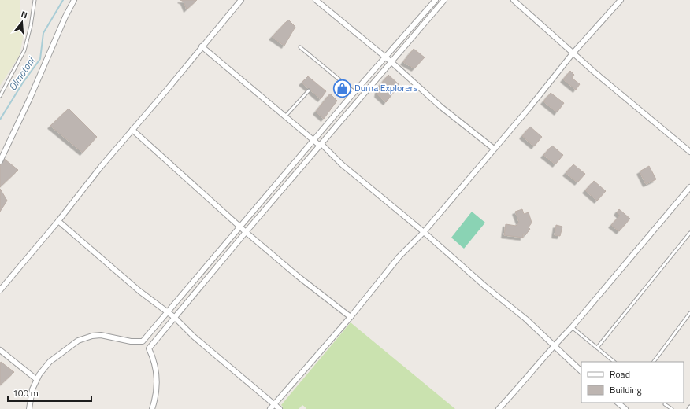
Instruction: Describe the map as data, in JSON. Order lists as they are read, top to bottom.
{
  "water": ["Olmotoni"],
  "places": {
    "shop": ["Duma Explorers"]
  },
  "legend": ["Road", "Building"],
  "scale_bar": "100 m",
  "north": "top"
}
